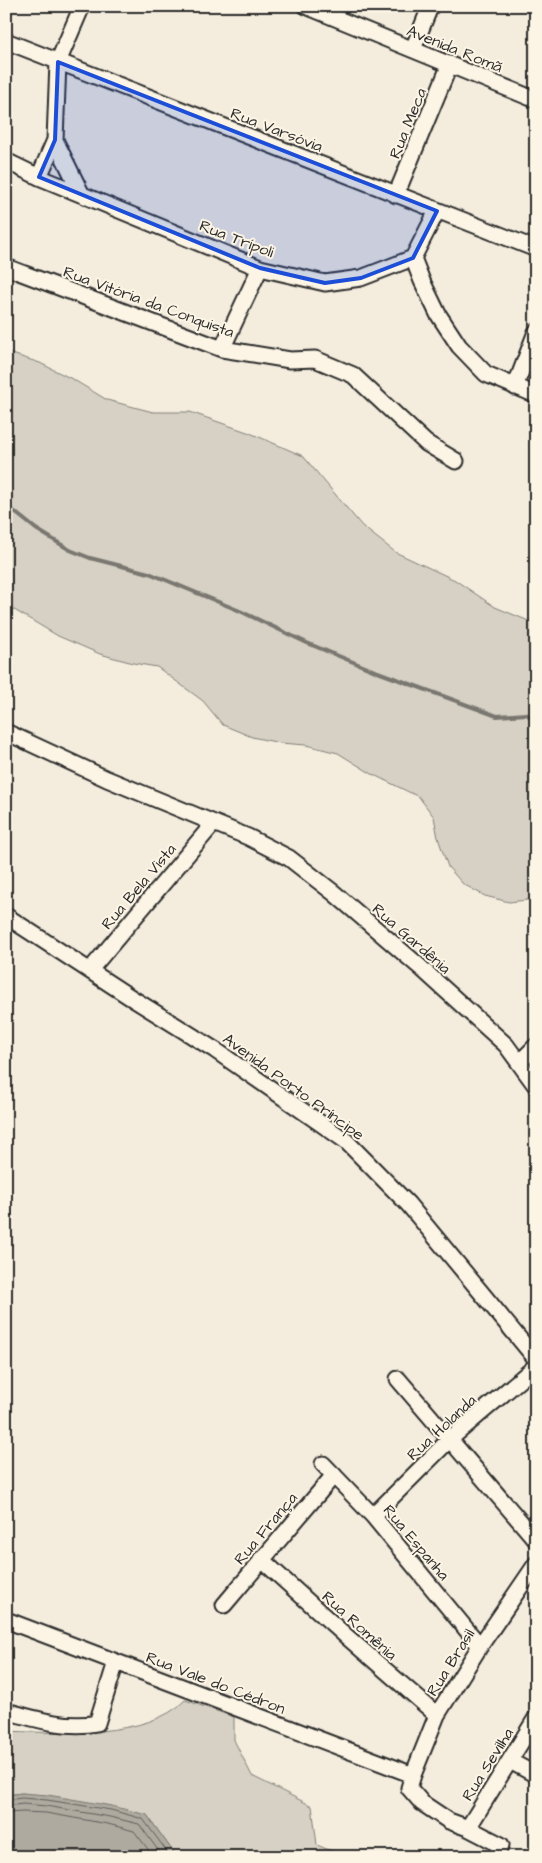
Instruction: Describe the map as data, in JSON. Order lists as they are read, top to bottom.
{
  "streets": {
    "street": [
      "Avenida Romã",
      "Rua Meca",
      "Rua Varsóvia",
      "Rua Trípoli",
      "Rua Vitória da Conquista",
      "Rua Bela Vista",
      "Rua Gardênia",
      "Avenida Porto Príncipe",
      "Rua Holanda",
      "Rua França",
      "Rua Espanha",
      "Rua Romênia",
      "Rua Brasil",
      "Rua Vale do Cédron",
      "Rua Sevilha"
    ]
  },
  "crossings": [
    ["Avenida Romã", "Rua Meca"],
    ["Rua Meca", "Rua Varsóvia"],
    ["Rua Bela Vista", "Rua Gardênia"],
    ["Rua Bela Vista", "Avenida Porto Príncipe"],
    ["Rua Holanda", "Rua Espanha"],
    ["Rua França", "Rua Espanha"],
    ["Rua França", "Rua Romênia"],
    ["Rua Espanha", "Rua Brasil"],
    ["Rua Romênia", "Rua Brasil"],
    ["Rua Brasil", "Rua Vale do Cédron"]
  ]
}
